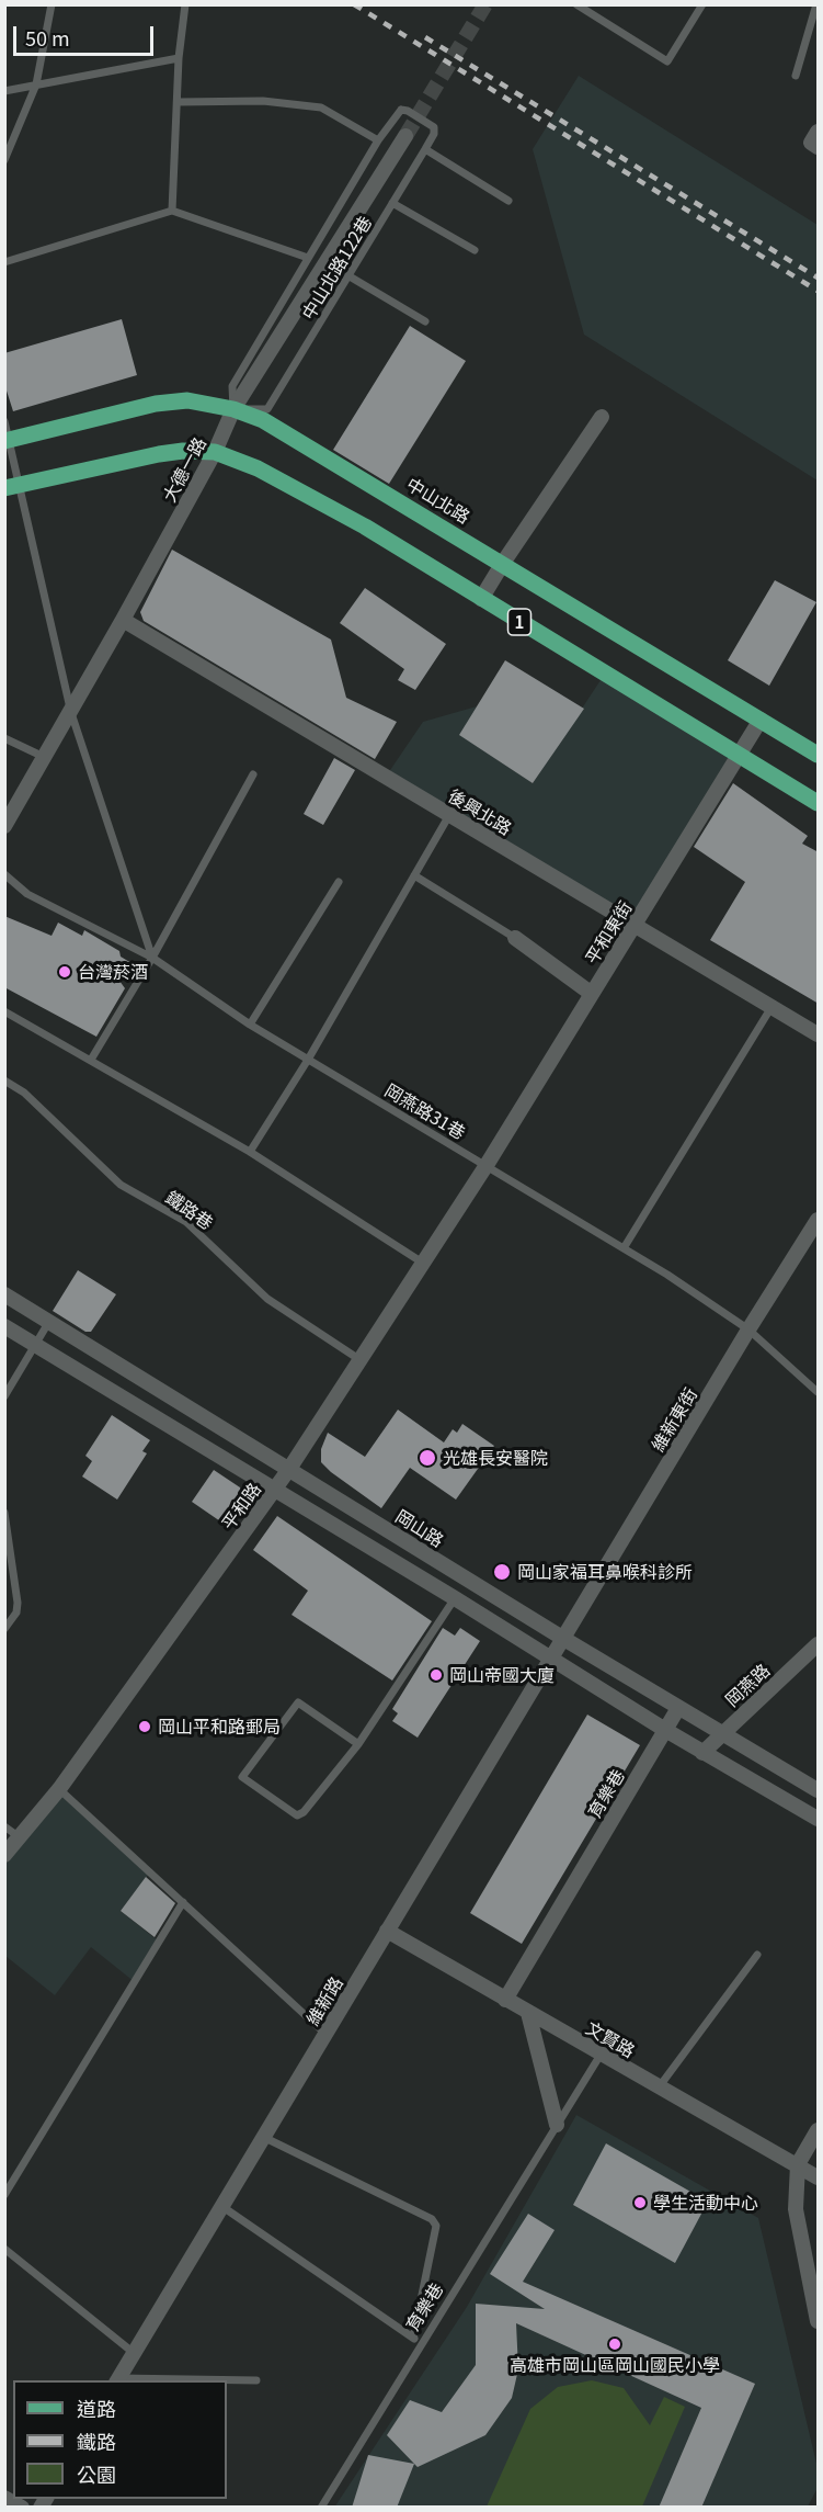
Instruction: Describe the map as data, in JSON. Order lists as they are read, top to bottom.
{
  "streets": {
    "main road": ["中山北路", "1"],
    "street": [
      "大德一路",
      "後興北路",
      "平和東街",
      "維新東街",
      "平和路",
      "岡山路",
      "岡燕路",
      "育樂巷",
      "維新路",
      "文賢路"
    ],
    "lane": ["中山北路122巷", "岡燕路31巷", "鐵路巷"]
  },
  "crossings": [
    ["中山北路122巷", "大德一路"],
    ["中山北路122巷", "中山北路"],
    ["大德一路", "中山北路"],
    ["大德一路", "1"],
    ["大德一路", "後興北路"],
    ["中山北路", "平和東街"],
    ["1", "平和東街"],
    ["後興北路", "平和東街"],
    ["平和東街", "岡燕路31巷"],
    ["平和東街", "平和路"],
    ["岡燕路31巷", "維新東街"],
    ["岡燕路31巷", "平和路"],
    ["鐵路巷", "平和路"],
    ["維新東街", "岡山路"],
    ["維新東街", "維新路"],
    ["平和路", "岡山路"],
    ["岡山路", "岡燕路"],
    ["岡山路", "育樂巷"],
    ["岡山路", "維新路"],
    ["育樂巷", "文賢路"],
    ["維新路", "文賢路"]
  ],
  "places": [
    "台灣菸酒",
    "光雄長安醫院",
    "岡山家福耳鼻喉科診所",
    "岡山帝國大廈",
    "岡山平和路郵局",
    "學生活動中心",
    "高雄市岡山區岡山國民小學"
  ],
  "legend": ["道路", "鐵路", "公園"],
  "scale_bar": "50 m"
}
